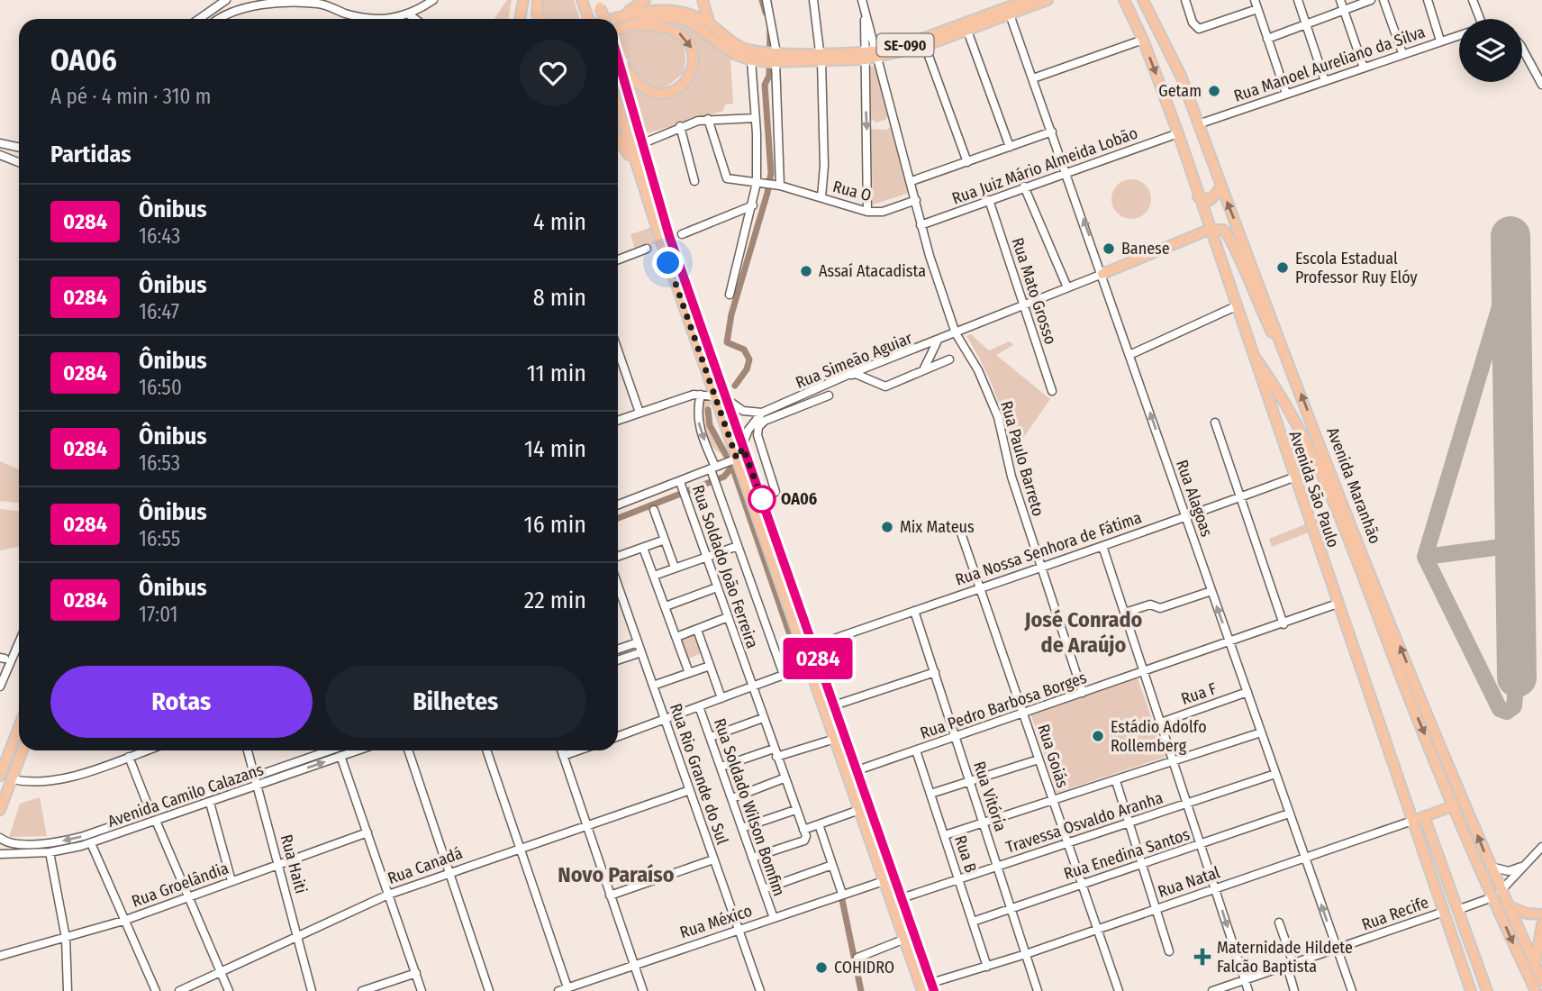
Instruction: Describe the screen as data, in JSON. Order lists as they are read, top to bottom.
{
  "streets": {
    "main road": [
      "SE-090",
      "Avenida Maranhão",
      "Avenida São Paulo",
      "Rua Natal"
    ],
    "street": [
      "Rua Manoel Aureliano da Silva",
      "Rua Juiz Mário Almeida Lobão",
      "Rua O",
      "Rua Mato Grosso",
      "Rua Simeão Aguiar",
      "Rua Paulo Barreto",
      "Rua Alagoas",
      "Rua Nossa Senhora de Fátima",
      "Rua Soldado João Ferreira",
      "Rua F",
      "Rua Pedro Barbosa Borges",
      "Rua Goiás",
      "Rua Rio Grande do Sul",
      "Avenida Camilo Calazans",
      "Rua Vitória",
      "Rua Soldado Wilson Bomfim",
      "Travessa Osvaldo Aranha",
      "Rua B",
      "Rua Enedina Santos",
      "Rua Haiti",
      "Rua Canadá",
      "Rua Groelândia",
      "Rua Recife",
      "Rua México"
    ]
  },
  "crossings": [
    ["SE-090", "Rua Paulo Barreto"],
    ["SE-090", "Rua Alagoas"],
    ["Rua Manoel Aureliano da Silva", "Avenida Maranhão"],
    ["Rua Juiz Mário Almeida Lobão", "Rua Mato Grosso"],
    ["Rua Juiz Mário Almeida Lobão", "Rua Paulo Barreto"],
    ["Rua Juiz Mário Almeida Lobão", "Avenida São Paulo"],
    ["Rua Juiz Mário Almeida Lobão", "Rua Alagoas"],
    ["Rua O", "Rua Paulo Barreto"],
    ["Rua Simeão Aguiar", "Rua Paulo Barreto"],
    ["Rua Paulo Barreto", "Rua Nossa Senhora de Fátima"],
    ["Rua Paulo Barreto", "Rua Pedro Barbosa Borges"],
    ["Avenida Maranhão", "Avenida São Paulo"],
    ["Avenida Maranhão", "Rua Natal"],
    ["Avenida São Paulo", "Rua Nossa Senhora de Fátima"],
    ["Avenida São Paulo", "Rua Pedro Barbosa Borges"],
    ["Avenida São Paulo", "Rua Natal"],
    ["Avenida São Paulo", "Rua Recife"],
    ["Rua Alagoas", "Rua Nossa Senhora de Fátima"],
    ["Rua Alagoas", "Rua F"],
    ["Rua Alagoas", "Rua Pedro Barbosa Borges"],
    ["Rua Alagoas", "Travessa Osvaldo Aranha"],
    ["Rua Alagoas", "Rua Enedina Santos"],
    ["Rua Alagoas", "Rua Natal"],
    ["Rua Alagoas", "Rua Recife"],
    ["Rua Nossa Senhora de Fátima", "Rua Goiás"],
    ["Rua Nossa Senhora de Fátima", "Rua Vitória"],
    ["Rua Soldado João Ferreira", "Rua Soldado Wilson Bomfim"],
    ["Rua Pedro Barbosa Borges", "Rua Goiás"],
    ["Rua Pedro Barbosa Borges", "Rua Vitória"],
    ["Rua Pedro Barbosa Borges", "Rua B"],
    ["Rua Goiás", "Travessa Osvaldo Aranha"],
    ["Rua Goiás", "Rua Enedina Santos"],
    ["Rua Goiás", "Rua Natal"],
    ["Rua Rio Grande do Sul", "Rua Canadá"],
    ["Rua Rio Grande do Sul", "Rua México"],
    ["Avenida Camilo Calazans", "Rua Haiti"],
    ["Rua Vitória", "Travessa Osvaldo Aranha"],
    ["Rua Vitória", "Rua Enedina Santos"],
    ["Rua Vitória", "Rua Natal"],
    ["Rua Soldado Wilson Bomfim", "Rua México"],
    ["Travessa Osvaldo Aranha", "Rua B"],
    ["Rua B", "Rua Enedina Santos"],
    ["Rua B", "Rua Natal"],
    ["Rua Haiti", "Rua Canadá"],
    ["Rua Haiti", "Rua Groelândia"]
  ],
  "districts": ["José Conrado de Araújo", "Novo Paraíso"],
  "places": {
    "other": [
      "Getam",
      "Banese",
      "Escola Estadual Professor Ruy Elóy",
      "Assaí Atacadista",
      "OA06",
      "Mix Mateus",
      "Estádio Adolfo Rollemberg",
      "COHIDRO"
    ],
    "health": ["Maternidade Hildete Falcão Baptista"]
  },
  "lines": ["bus line 0284"],
  "page": {
    "on_map": "0284",
    "heading": [
      ["OA06", "A pé · 4 min · 310 m"],
      "Partidas"
    ],
    "list": [
      {
        "mark": "0284",
        "name": "Ônibus",
        "note": "16:43",
        "value": "4 min"
      },
      {
        "mark": "0284",
        "name": "Ônibus",
        "note": "16:47",
        "value": "8 min"
      },
      {
        "mark": "0284",
        "name": "Ônibus",
        "note": "16:50",
        "value": "11 min"
      },
      {
        "mark": "0284",
        "name": "Ônibus",
        "note": "16:53",
        "value": "14 min"
      },
      {
        "mark": "0284",
        "name": "Ônibus",
        "note": "16:55",
        "value": "16 min"
      },
      {
        "mark": "0284",
        "name": "Ônibus",
        "note": "17:01",
        "value": "22 min"
      }
    ],
    "buttons": ["Rotas", "Bilhetes"]
  }
}
